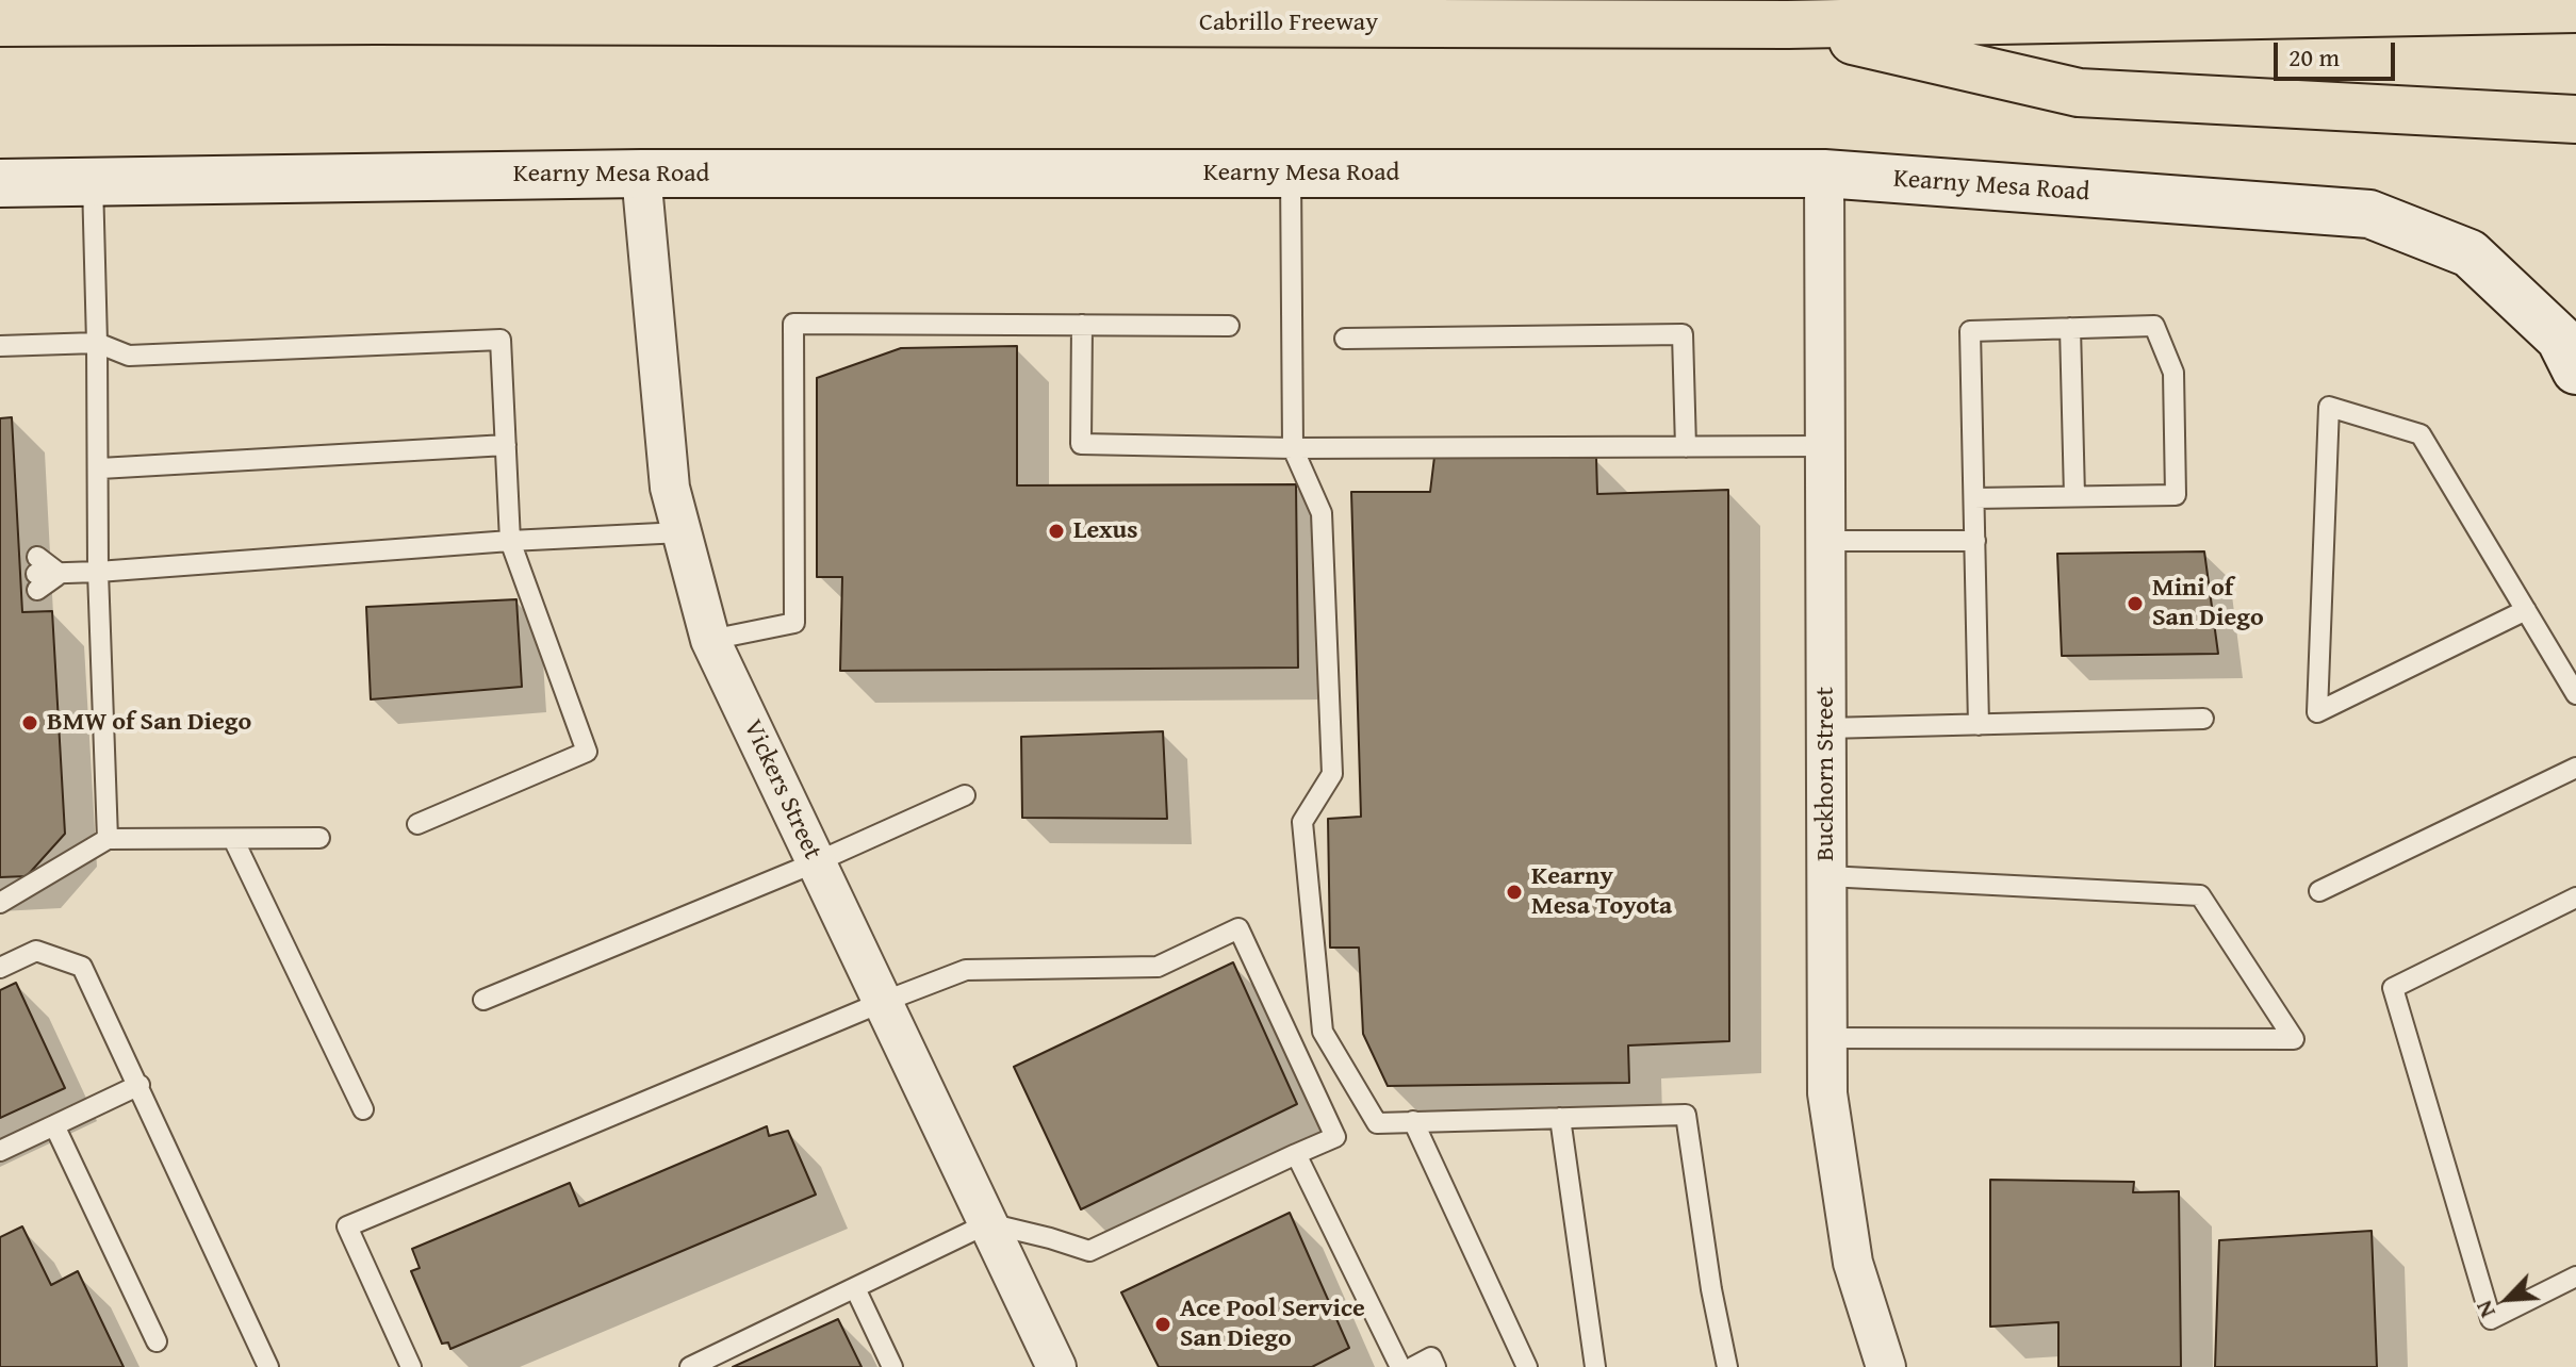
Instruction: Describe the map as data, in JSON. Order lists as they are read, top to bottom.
{
  "streets": {
    "highway": ["Cabrillo Freeway"],
    "street": ["Kearny Mesa Road", "Buckhorn Street", "Vickers Street"]
  },
  "crossings": [
    ["Kearny Mesa Road", "Buckhorn Street"],
    ["Kearny Mesa Road", "Vickers Street"]
  ],
  "places": [
    "Lexus",
    "Mini of San Diego",
    "BMW of San Diego",
    "Kearny Mesa Toyota",
    "Ace Pool Service San Diego"
  ],
  "scale_bar": "20 m",
  "north": "bottom left"
}
